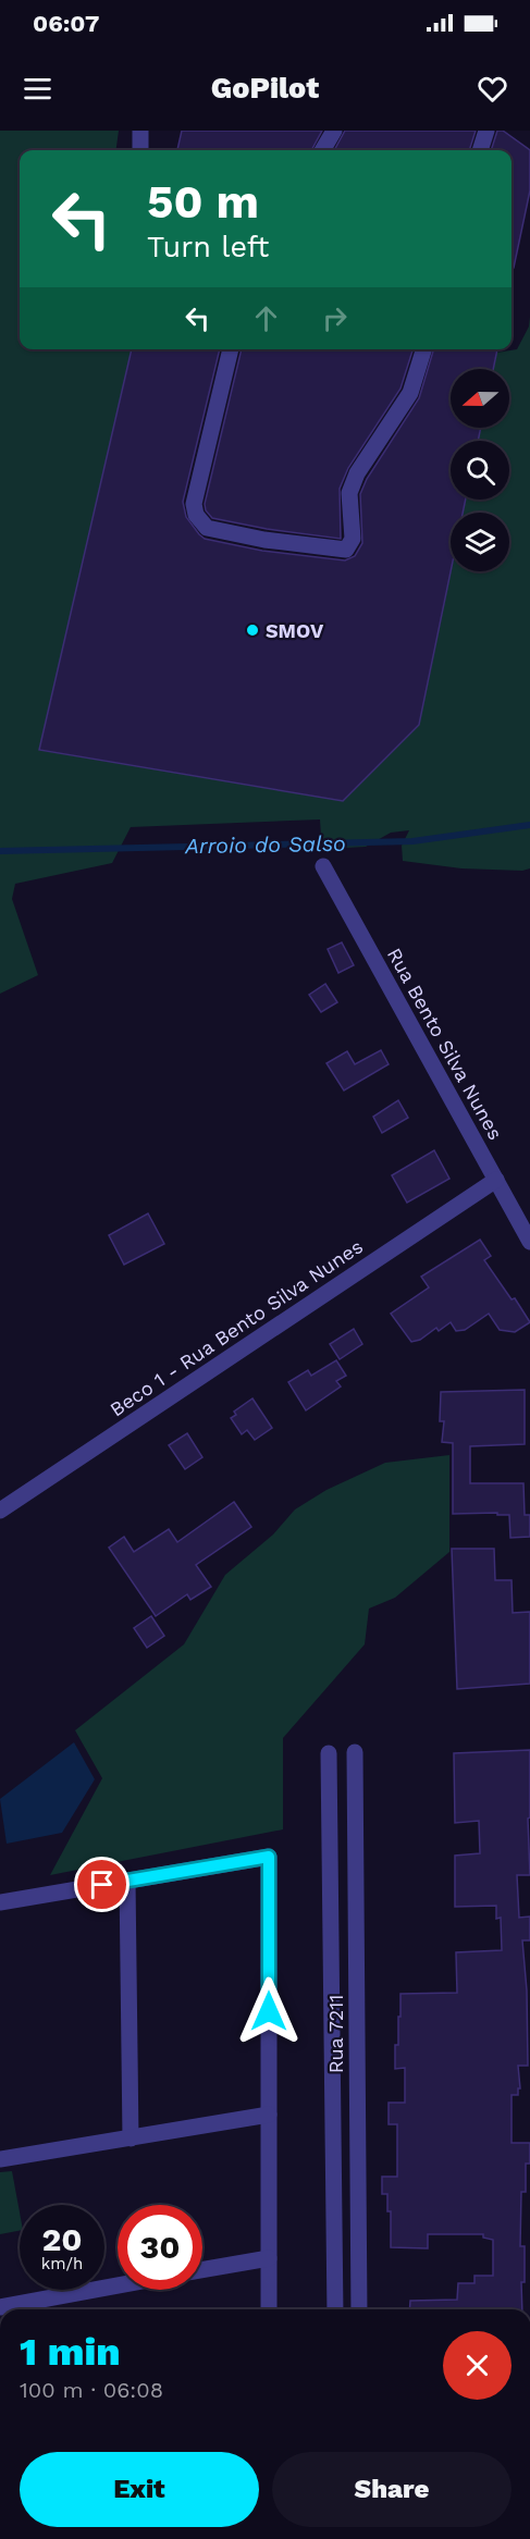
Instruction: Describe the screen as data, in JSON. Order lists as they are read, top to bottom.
{
  "streets": {
    "street": ["Rua Bento Silva Nunes", "Beco 1 - Rua Bento Silva Nunes", "Rua 7211"]
  },
  "crossings": [
    ["Rua Bento Silva Nunes", "Beco 1 - Rua Bento Silva Nunes"]
  ],
  "water": ["Arroio do Salso"],
  "places": ["SMOV"],
  "north": "left",
  "page": {
    "status": "06:07",
    "header": "GoPilot",
    "turn": ["50 m", "Turn left"],
    "speed": "20 km/h",
    "limit": "30",
    "heading": ["1 min", "100 m · 06:08"],
    "buttons": ["Exit", "Share"]
  }
}
